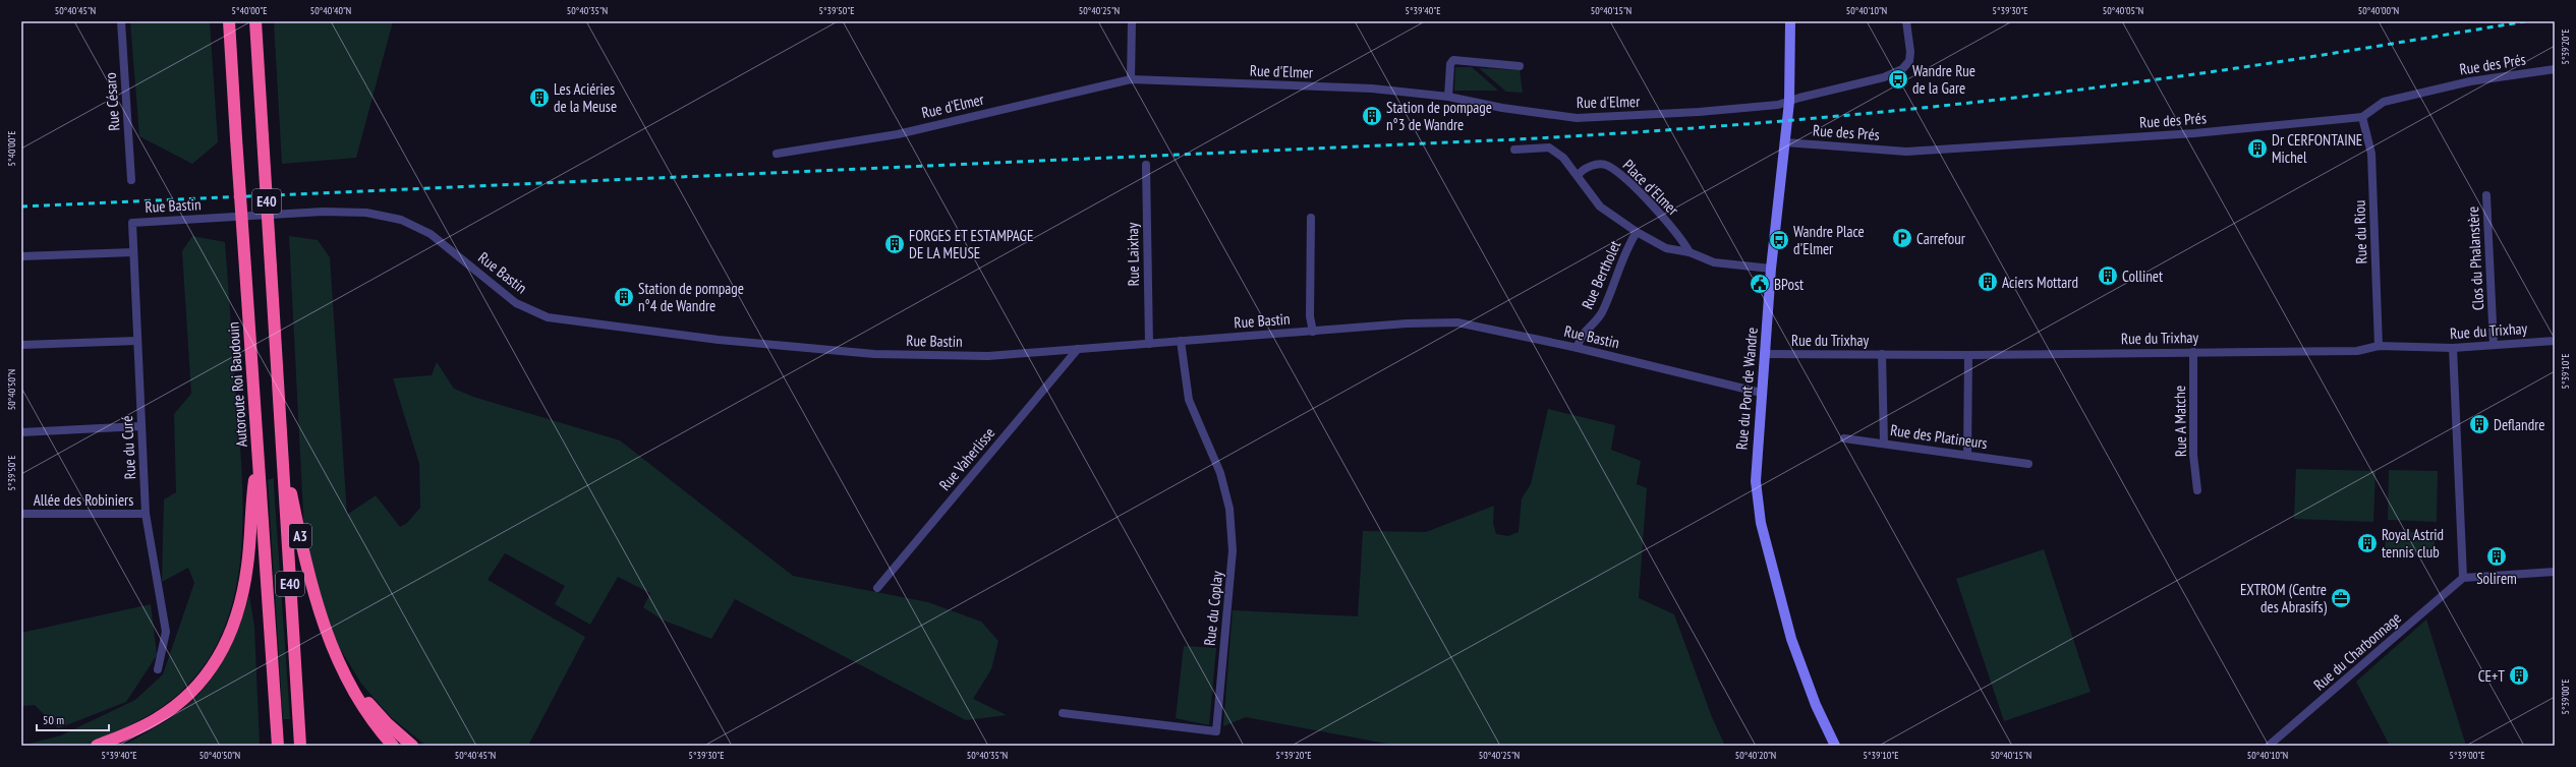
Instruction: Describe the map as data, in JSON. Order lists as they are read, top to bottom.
{
  "streets": {
    "highway": ["E40", "Autoroute Roi Baudouin", "A3"],
    "street": [
      "Rue des Prés",
      "Rue d'Elmer",
      "Rue Césaro",
      "Place d'Elmer",
      "Rue Bastin",
      "Rue du Riou",
      "Rue Laixhay",
      "Clos du Phalanstère",
      "Rue Bertholet",
      "Rue du Trixhay",
      "Rue du Pont de Wandre",
      "Rue A Matche",
      "Rue des Platineurs",
      "Rue du Curé",
      "Rue Vaherlisse",
      "Allée des Robiniers",
      "Rue du Coplay",
      "Rue du Charbonnage"
    ]
  },
  "crossings": [
    ["Rue des Prés", "Rue du Riou"],
    ["Rue des Prés", "Rue du Pont de Wandre"],
    ["Rue d'Elmer", "Rue du Pont de Wandre"],
    ["E40", "A3"],
    ["Rue Bastin", "Rue Laixhay"],
    ["Rue Bastin", "Rue Bertholet"],
    ["Rue Bastin", "Rue du Pont de Wandre"],
    ["Rue Bastin", "Rue du Curé"],
    ["Rue Bastin", "Rue Vaherlisse"],
    ["Rue Bastin", "Rue du Coplay"],
    ["Rue du Riou", "Rue du Trixhay"],
    ["Clos du Phalanstère", "Rue du Trixhay"],
    ["Rue du Trixhay", "Rue du Pont de Wandre"],
    ["Rue du Trixhay", "Rue A Matche"],
    ["Rue du Curé", "Allée des Robiniers"]
  ],
  "places": {
    "bus stop": ["Wandre Rue de la Gare", "Wandre Place d'Elmer"],
    "building": [
      "Les Aciéries de la Meuse",
      "Station de pompage n°3 de Wandre",
      "Dr CERFONTAINE Michel",
      "FORGES ET ESTAMPAGE DE LA MEUSE",
      "Collinet",
      "Aciers Mottard",
      "Station de pompage n°4 de Wandre",
      "Deflandre",
      "Royal Astrid tennis club",
      "Solirem",
      "CE+T"
    ],
    "parking": ["Carrefour"],
    "public building": ["BPost"],
    "office": ["EXTROM (Centre des Abrasifs)"]
  },
  "scale_bar": "50 m",
  "coordinates": [
    "50°40'45\"N",
    "5°40'00\"E",
    "50°40'40\"N",
    "50°40'35\"N",
    "5°39'50\"E",
    "50°40'25\"N",
    "5°39'40\"E",
    "50°40'15\"N",
    "50°40'10\"N",
    "5°39'30\"E",
    "50°40'05\"N",
    "50°40'00\"N",
    "5°39'20\"E",
    "5°39'10\"E",
    "50°40'50\"N",
    "5°39'00\"E",
    "50°40'20\"N"
  ]
}
